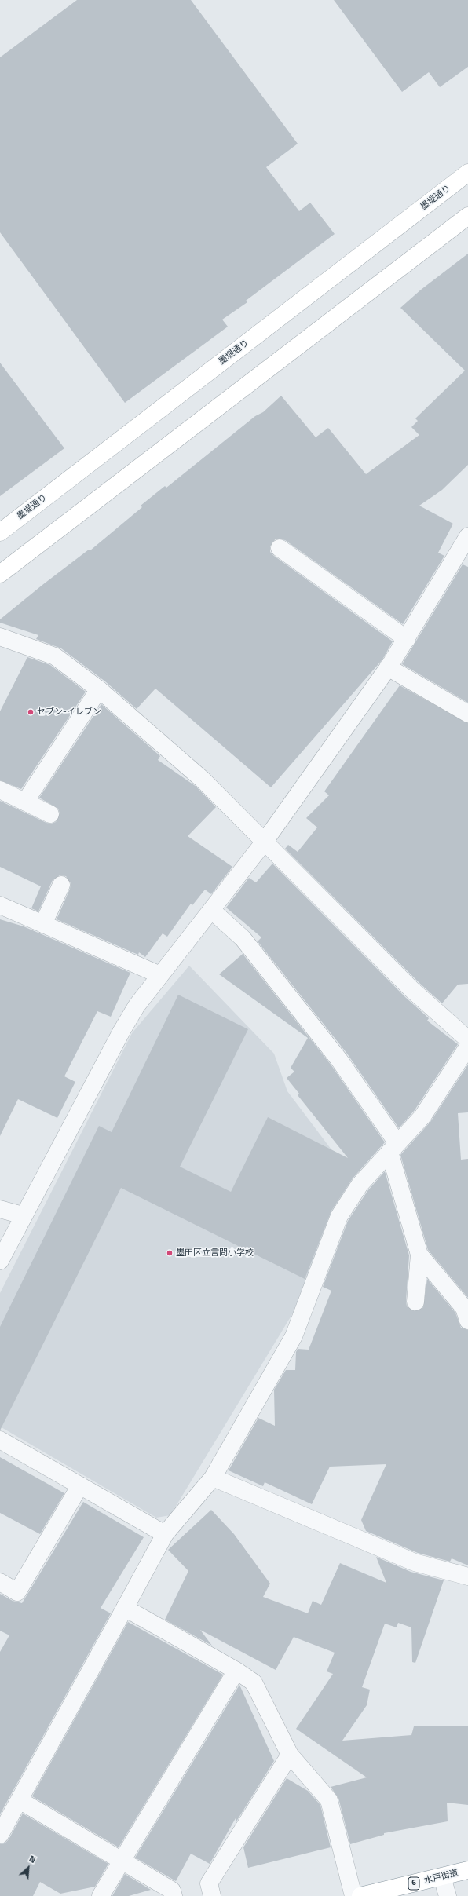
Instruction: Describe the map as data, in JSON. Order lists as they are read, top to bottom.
{
  "streets": {
    "main road": ["墨堤通り", "水戸街道", "6"]
  },
  "places": ["セブン-イレブン", "墨田区立言問小学校"],
  "north": "top right"
}
